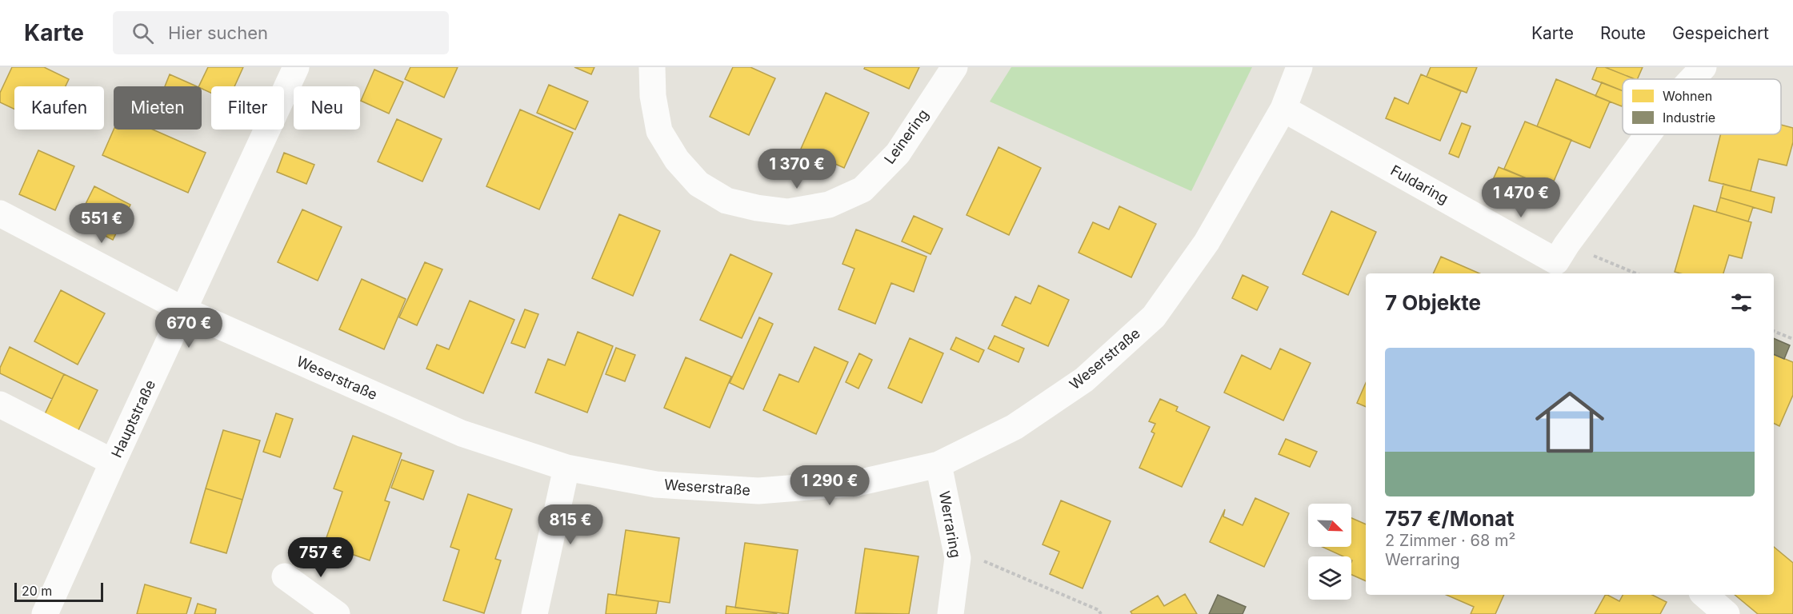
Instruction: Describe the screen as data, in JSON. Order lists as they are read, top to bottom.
{
  "streets": {
    "street": [
      "Leinering",
      "Fuldaring",
      "Weserstraße",
      "Hauptstraße",
      "Werraring"
    ]
  },
  "crossings": [
    ["Fuldaring", "Weserstraße"],
    ["Weserstraße", "Hauptstraße"],
    ["Weserstraße", "Werraring"]
  ],
  "legend": ["Wohnen", "Industrie"],
  "scale_bar": "20 m",
  "north": "bottom right",
  "page": {
    "header": "Karte",
    "search": "Hier suchen",
    "nav": ["Karte", "Route", "Gespeichert"],
    "chip": [
      "Kaufen",
      "Mieten",
      "Filter",
      "Neu"
    ],
    "price": [
      "1 370 €",
      "1 470 €",
      "551 €",
      "670 €",
      "1 290 €",
      "815 €",
      "757 €"
    ],
    "heading": "7 Objekte",
    "list": [
      {
        "name": "757 €/Monat",
        "note": "2 Zimmer · 68 m² · Werraring"
      }
    ],
    "scale": "20 m"
  }
}
